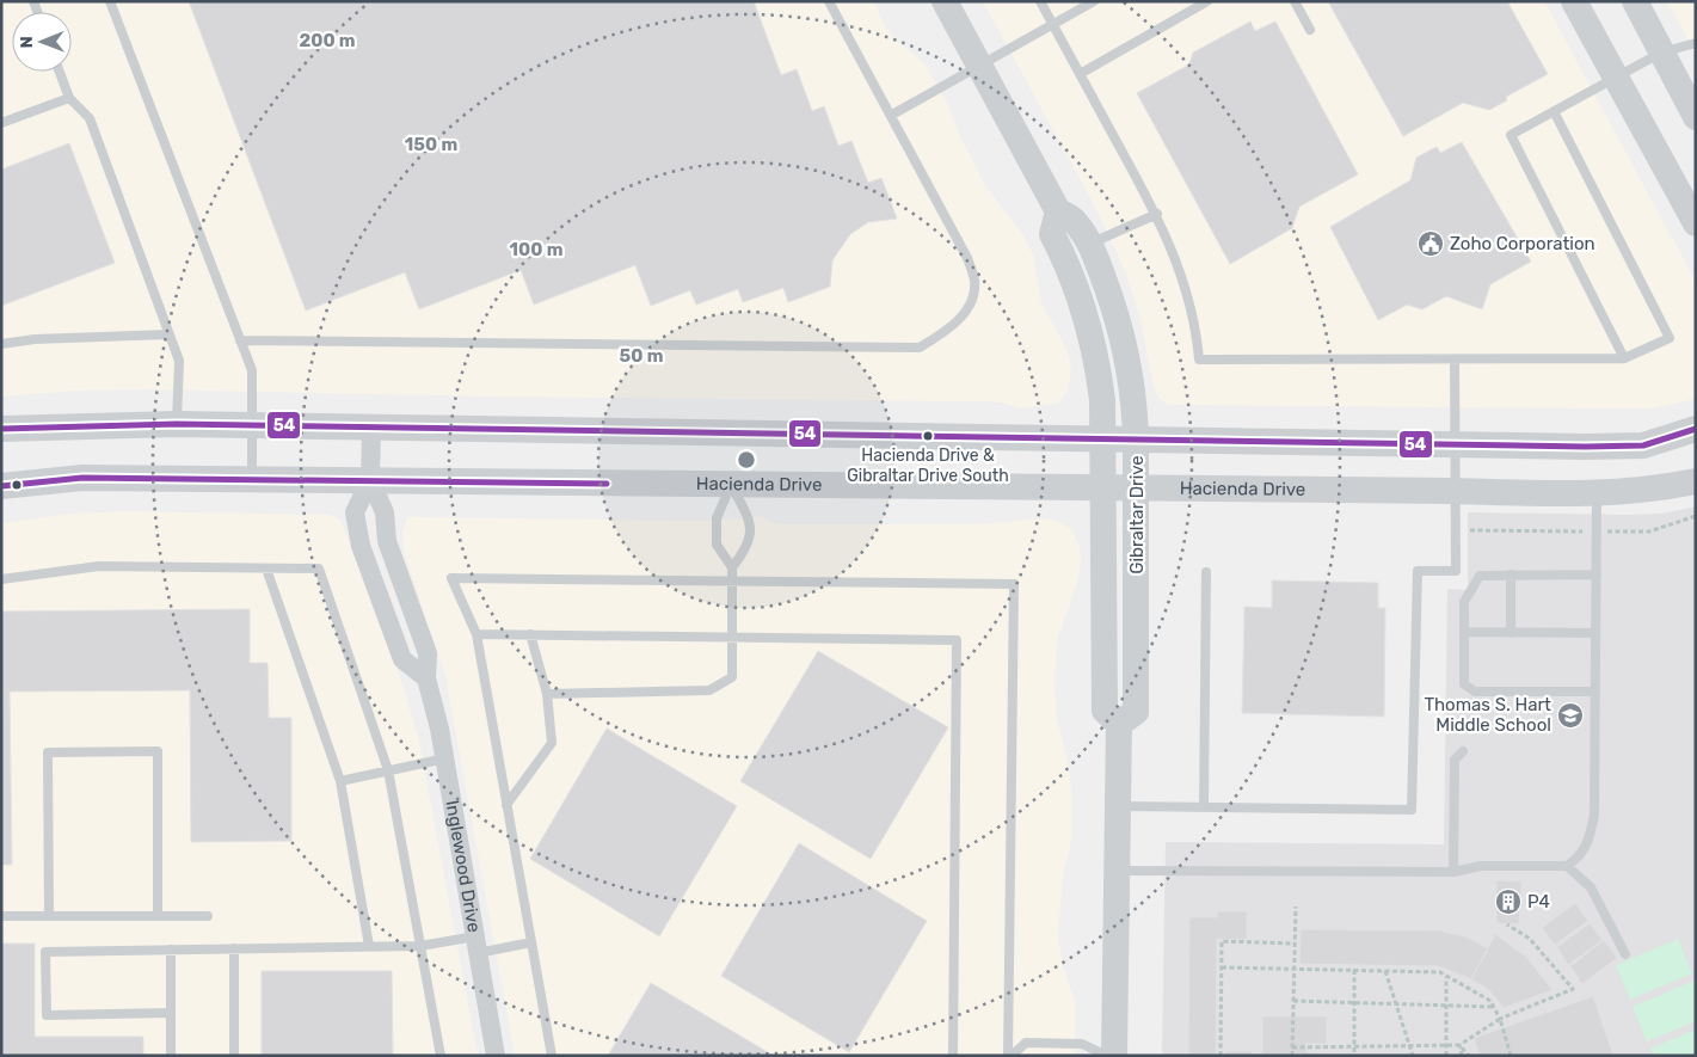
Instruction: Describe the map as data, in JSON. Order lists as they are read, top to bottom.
{
  "streets": {
    "main road": ["Hacienda Drive", "Gibraltar Drive"],
    "street": ["Inglewood Drive"]
  },
  "crossings": [
    ["Hacienda Drive", "Gibraltar Drive"],
    ["Hacienda Drive", "Inglewood Drive"]
  ],
  "places": {
    "public building": ["Zoho Corporation"],
    "other": ["Hacienda Drive & Gibraltar Drive South"],
    "school or university": ["Thomas S. Hart Middle School"],
    "building": ["P4"]
  },
  "lines": ["transit line 54"],
  "north": "left",
  "rings": [
    "200 m",
    "150 m",
    "100 m",
    "50 m"
  ]
}
